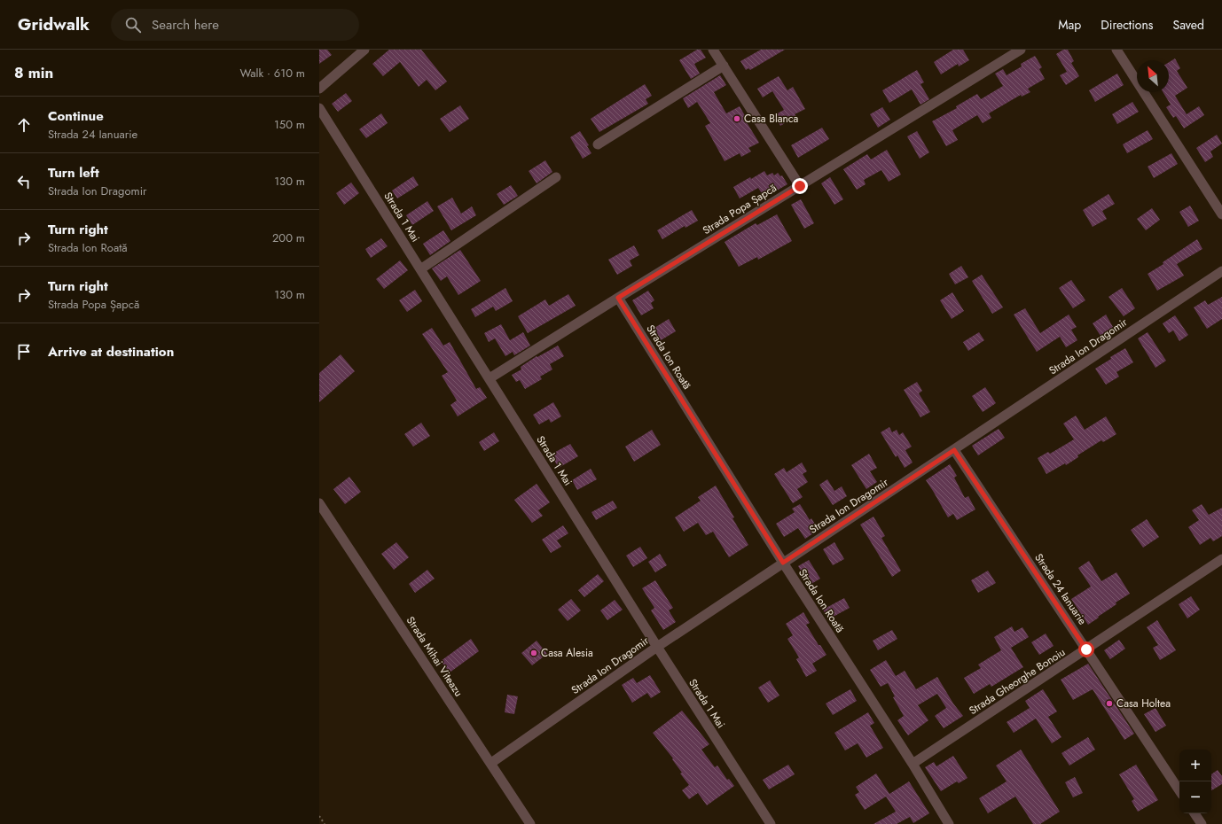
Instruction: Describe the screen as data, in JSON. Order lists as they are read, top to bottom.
{
  "streets": {
    "street": [
      "Strada Popa Șapcă",
      "Strada 1 Mai",
      "Strada Ion Dragomir",
      "Strada Ion Roată",
      "Strada 24 Ianuarie",
      "Strada Mihai Viteazu",
      "Strada Gheorghe Bonoiu"
    ]
  },
  "crossings": [
    ["Strada Popa Șapcă", "Strada 1 Mai"],
    ["Strada Popa Șapcă", "Strada Ion Roată"],
    ["Strada 1 Mai", "Strada Ion Dragomir"],
    ["Strada Ion Dragomir", "Strada Ion Roată"],
    ["Strada Ion Dragomir", "Strada 24 Ianuarie"],
    ["Strada Ion Dragomir", "Strada Mihai Viteazu"],
    ["Strada Ion Roată", "Strada Gheorghe Bonoiu"],
    ["Strada 24 Ianuarie", "Strada Gheorghe Bonoiu"]
  ],
  "places": ["Casa Blanca", "Casa Alesia", "Casa Holtea"],
  "north": "top left",
  "page": {
    "header": "Gridwalk",
    "search": "Search here",
    "nav": ["Map", "Directions", "Saved"],
    "heading": ["8 min", "Walk · 610 m"],
    "list": [
      ["Continue", "Strada 24 Ianuarie", "150 m"],
      ["Turn left", "Strada Ion Dragomir", "130 m"],
      ["Turn right", "Strada Ion Roată", "200 m"],
      ["Turn right", "Strada Popa Șapcă", "130 m"],
      "Arrive at destination"
    ],
    "map_buttons": ["+", "−"]
  }
}
